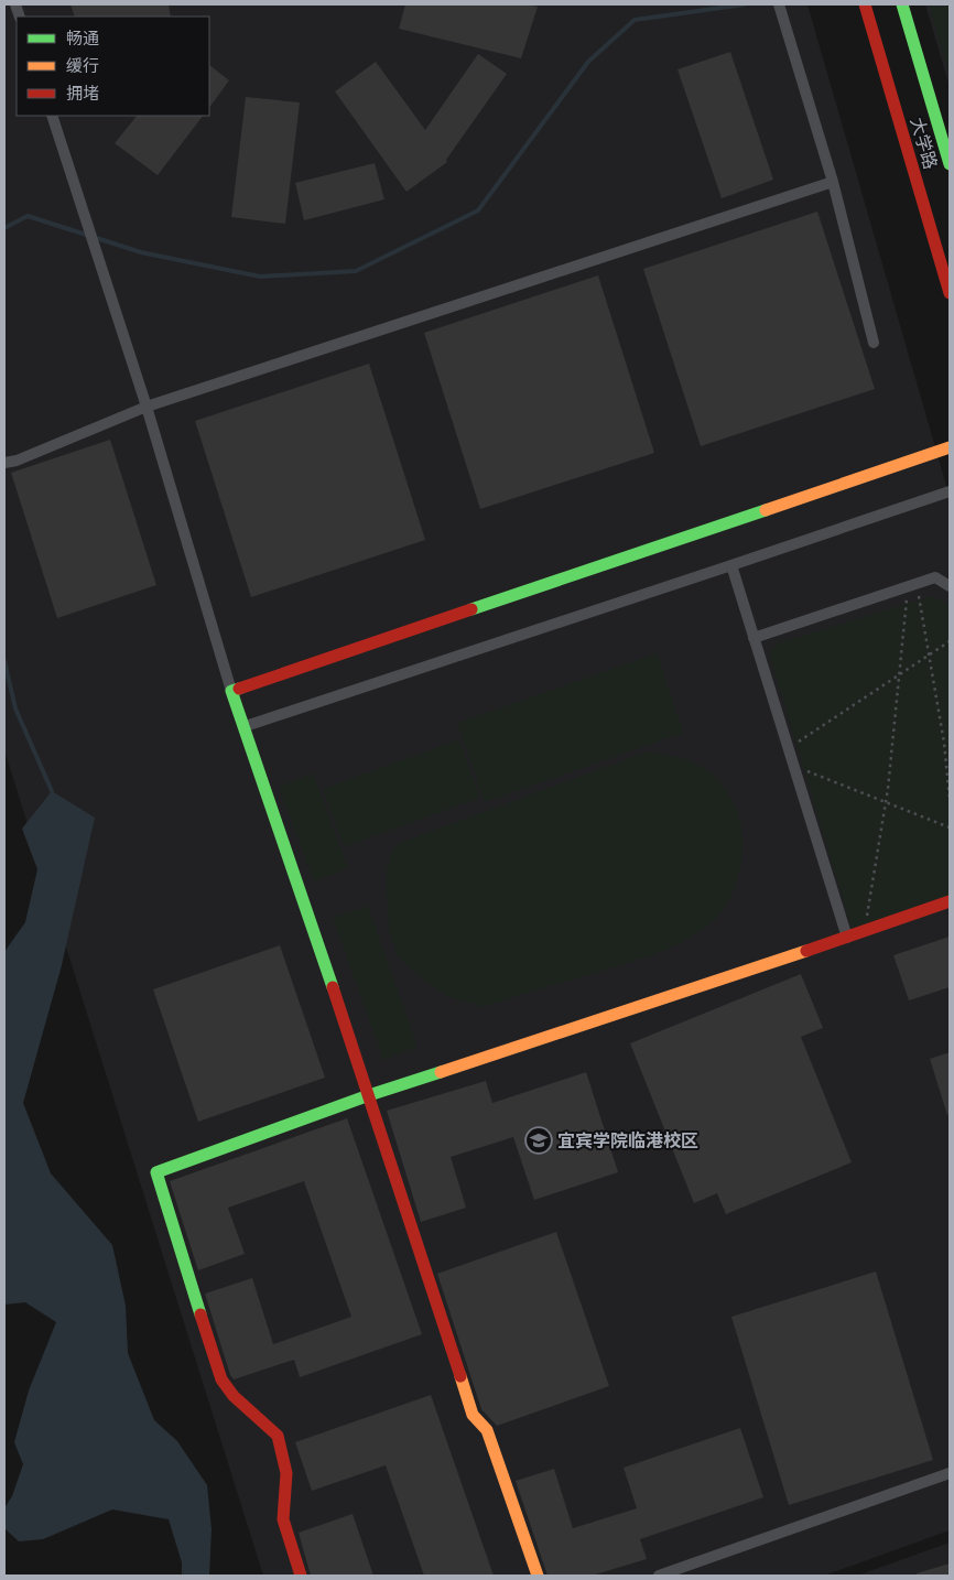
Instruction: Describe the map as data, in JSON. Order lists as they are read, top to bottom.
{
  "streets": {
    "street": ["大学路"]
  },
  "places": {
    "school or university": ["宜宾学院临港校区"]
  },
  "legend": ["畅通", "缓行", "拥堵"]
}
